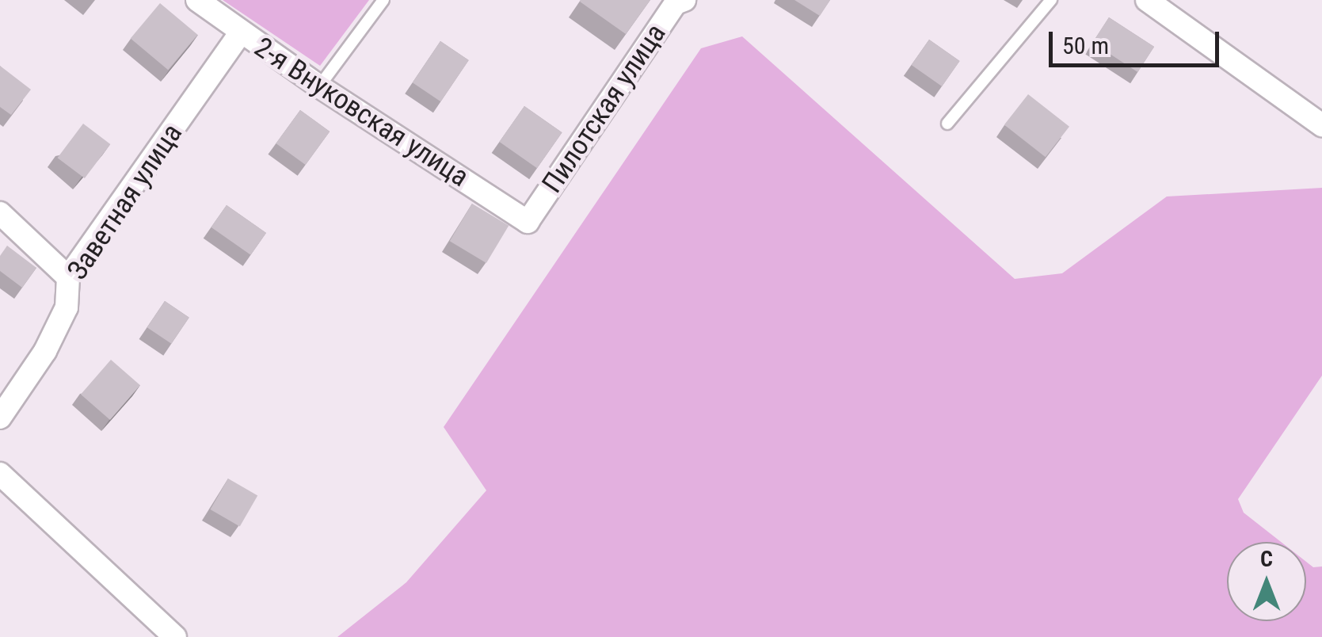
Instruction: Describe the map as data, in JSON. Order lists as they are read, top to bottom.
{
  "streets": {
    "street": ["Пилотская улица", "2-я Внуковская улица", "Заветная улица"]
  },
  "crossings": [
    ["Пилотская улица", "2-я Внуковская улица"],
    ["2-я Внуковская улица", "Заветная улица"]
  ],
  "scale_bar": "50 m",
  "north": "top"
}
